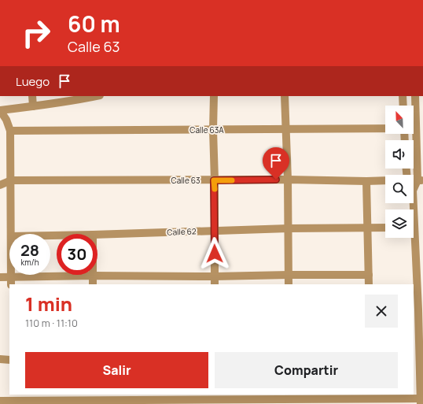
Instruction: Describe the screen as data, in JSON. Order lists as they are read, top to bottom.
{
  "streets": {
    "street": ["Calle 63A", "Calle 63", "Calle 62"]
  },
  "north": "top left",
  "page": {
    "turn": ["60 m", "Calle 63"],
    "then": "Luego",
    "speed": "28 km/h",
    "limit": "30",
    "heading": ["1 min", "110 m · 11:10"],
    "buttons": ["Salir", "Compartir"]
  }
}
